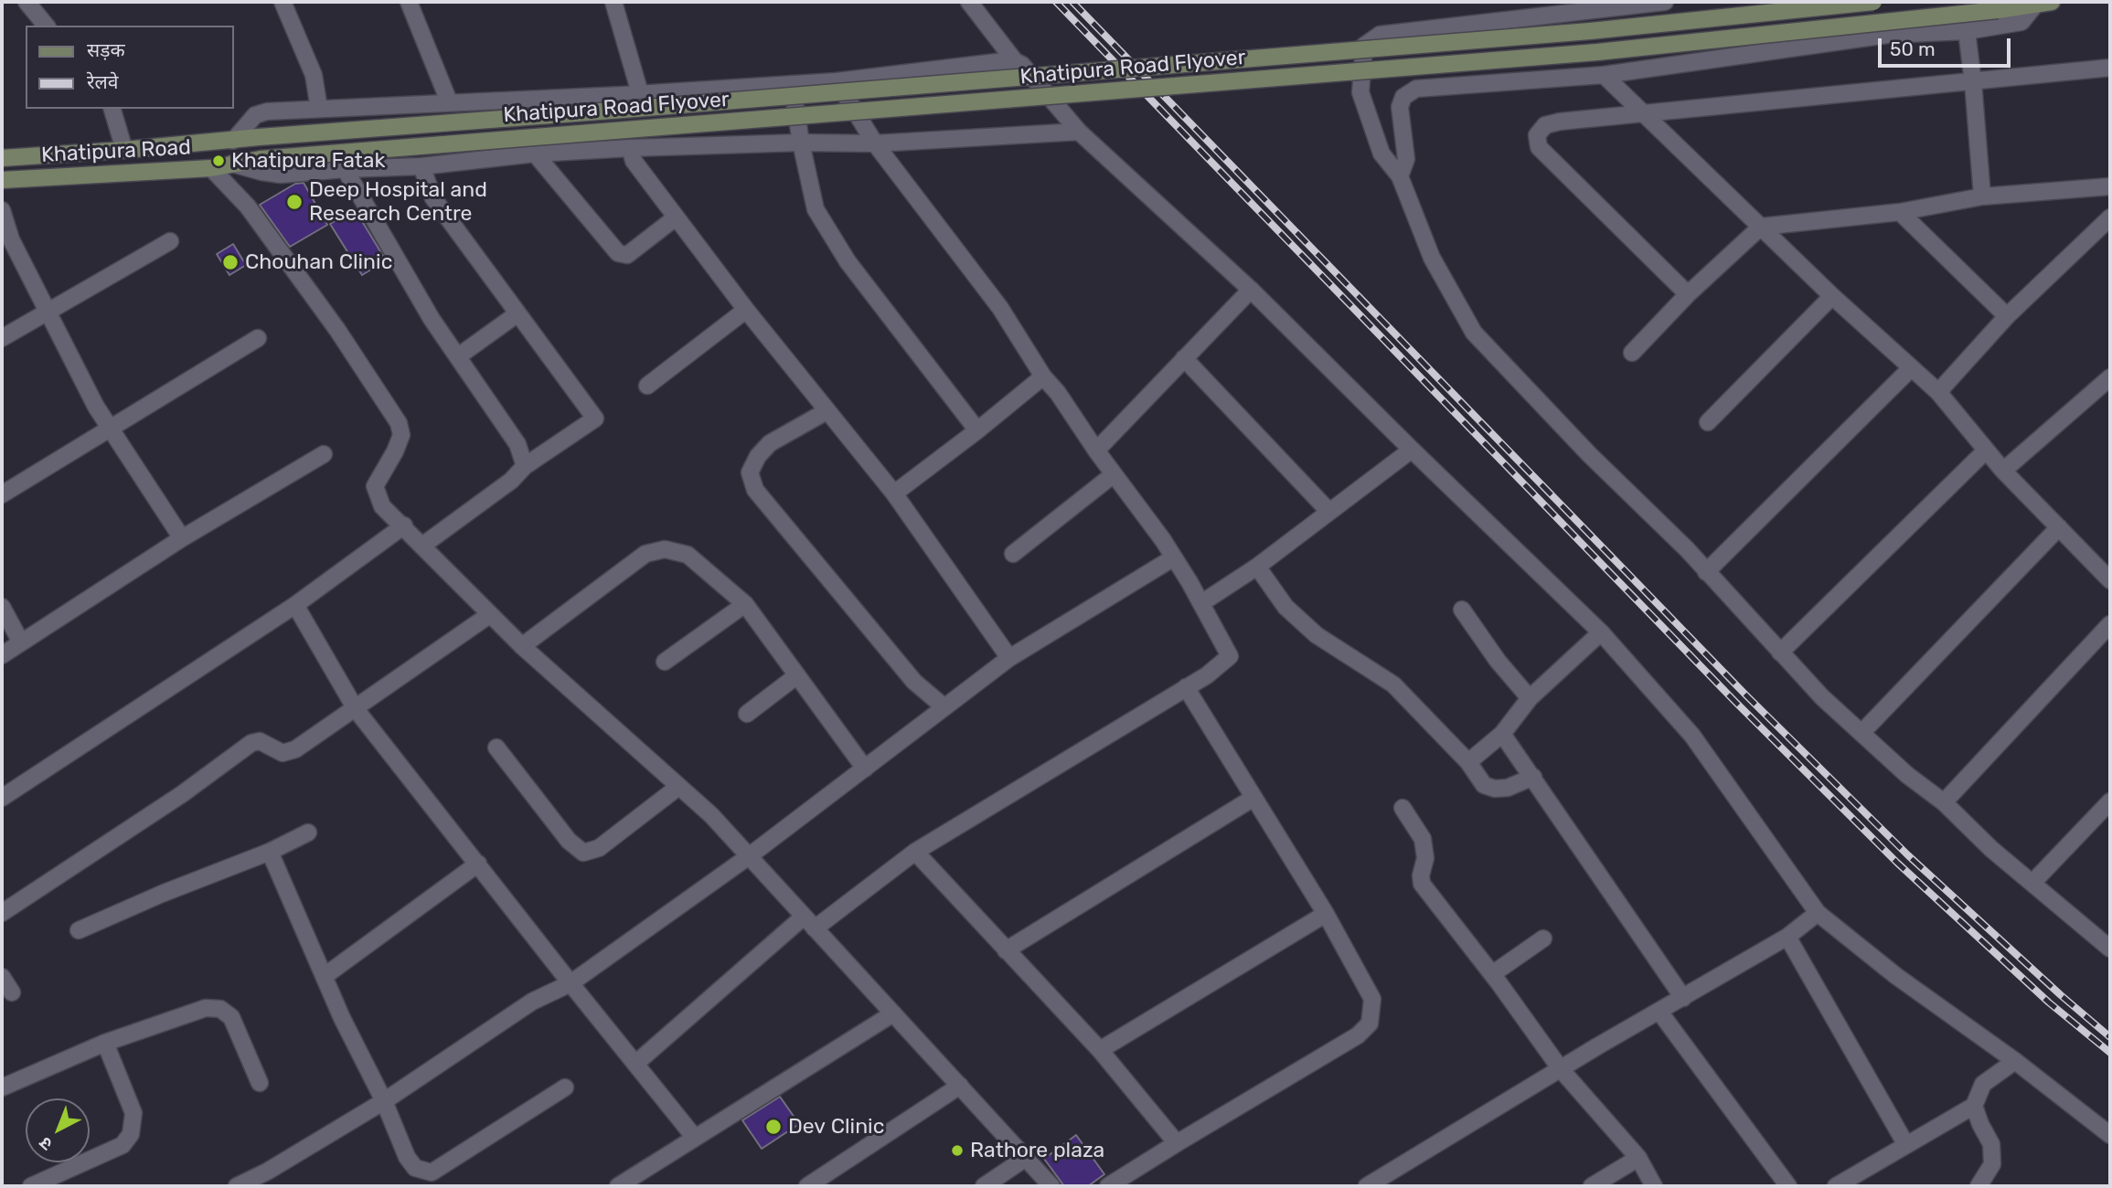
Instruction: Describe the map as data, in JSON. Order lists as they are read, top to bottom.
{
  "streets": {
    "main road": ["Khatipura Road Flyover", "Khatipura Road"]
  },
  "crossings": [
    ["Khatipura Road Flyover", "Khatipura Road"]
  ],
  "places": [
    "Khatipura Fatak",
    "Deep Hospital and Research Centre",
    "Chouhan Clinic",
    "Dev Clinic",
    "Rathore plaza"
  ],
  "legend": ["सड़क", "रेलवे"],
  "scale_bar": "50 m",
  "north": "bottom left"
}
